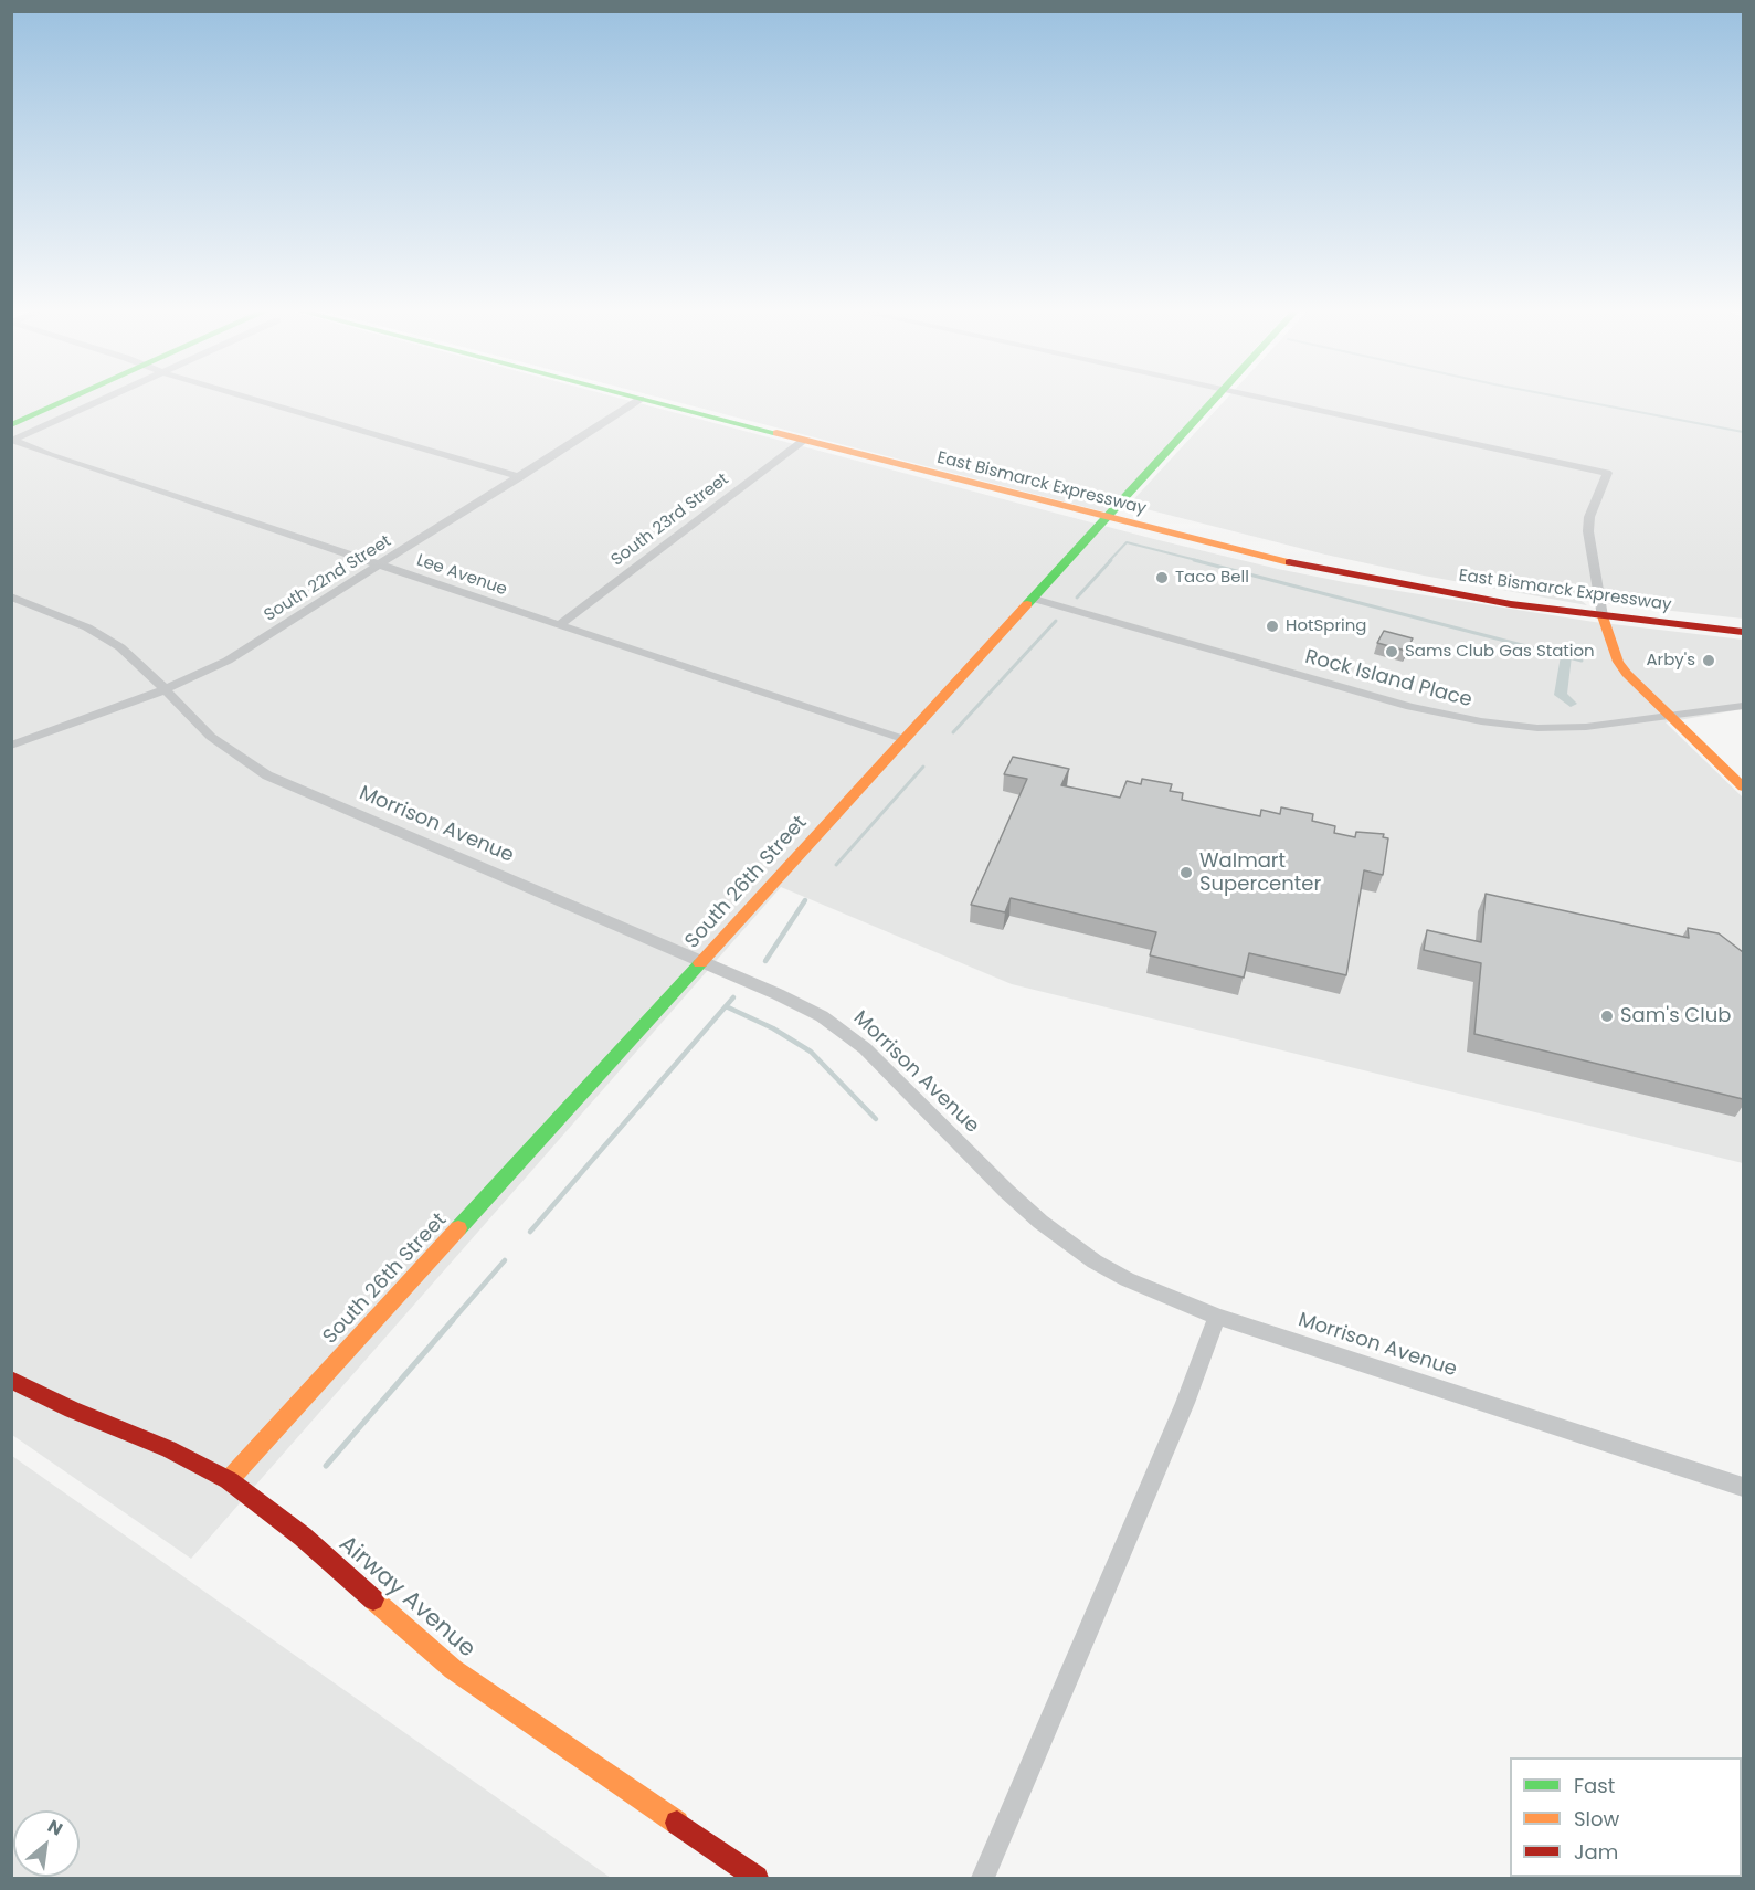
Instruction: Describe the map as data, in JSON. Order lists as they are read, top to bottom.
{
  "streets": {
    "street": [
      "East Bismarck Expressway",
      "South 23rd Street",
      "Lee Avenue",
      "South 22nd Street",
      "Rock Island Place",
      "Morrison Avenue",
      "South 26th Street",
      "Airway Avenue"
    ]
  },
  "crossings": [
    ["East Bismarck Expressway", "South 23rd Street"],
    ["East Bismarck Expressway", "South 22nd Street"],
    ["East Bismarck Expressway", "South 26th Street"],
    ["South 23rd Street", "Lee Avenue"],
    ["Lee Avenue", "South 22nd Street"],
    ["Lee Avenue", "South 26th Street"],
    ["South 22nd Street", "Morrison Avenue"],
    ["Rock Island Place", "South 26th Street"],
    ["Morrison Avenue", "South 26th Street"],
    ["South 26th Street", "Airway Avenue"]
  ],
  "places": [
    "Taco Bell",
    "HotSpring",
    "Sams Club Gas Station",
    "Arby's",
    "Walmart Supercenter",
    "Sam's Club"
  ],
  "legend": ["Fast", "Slow", "Jam"],
  "north": "top right"
}
